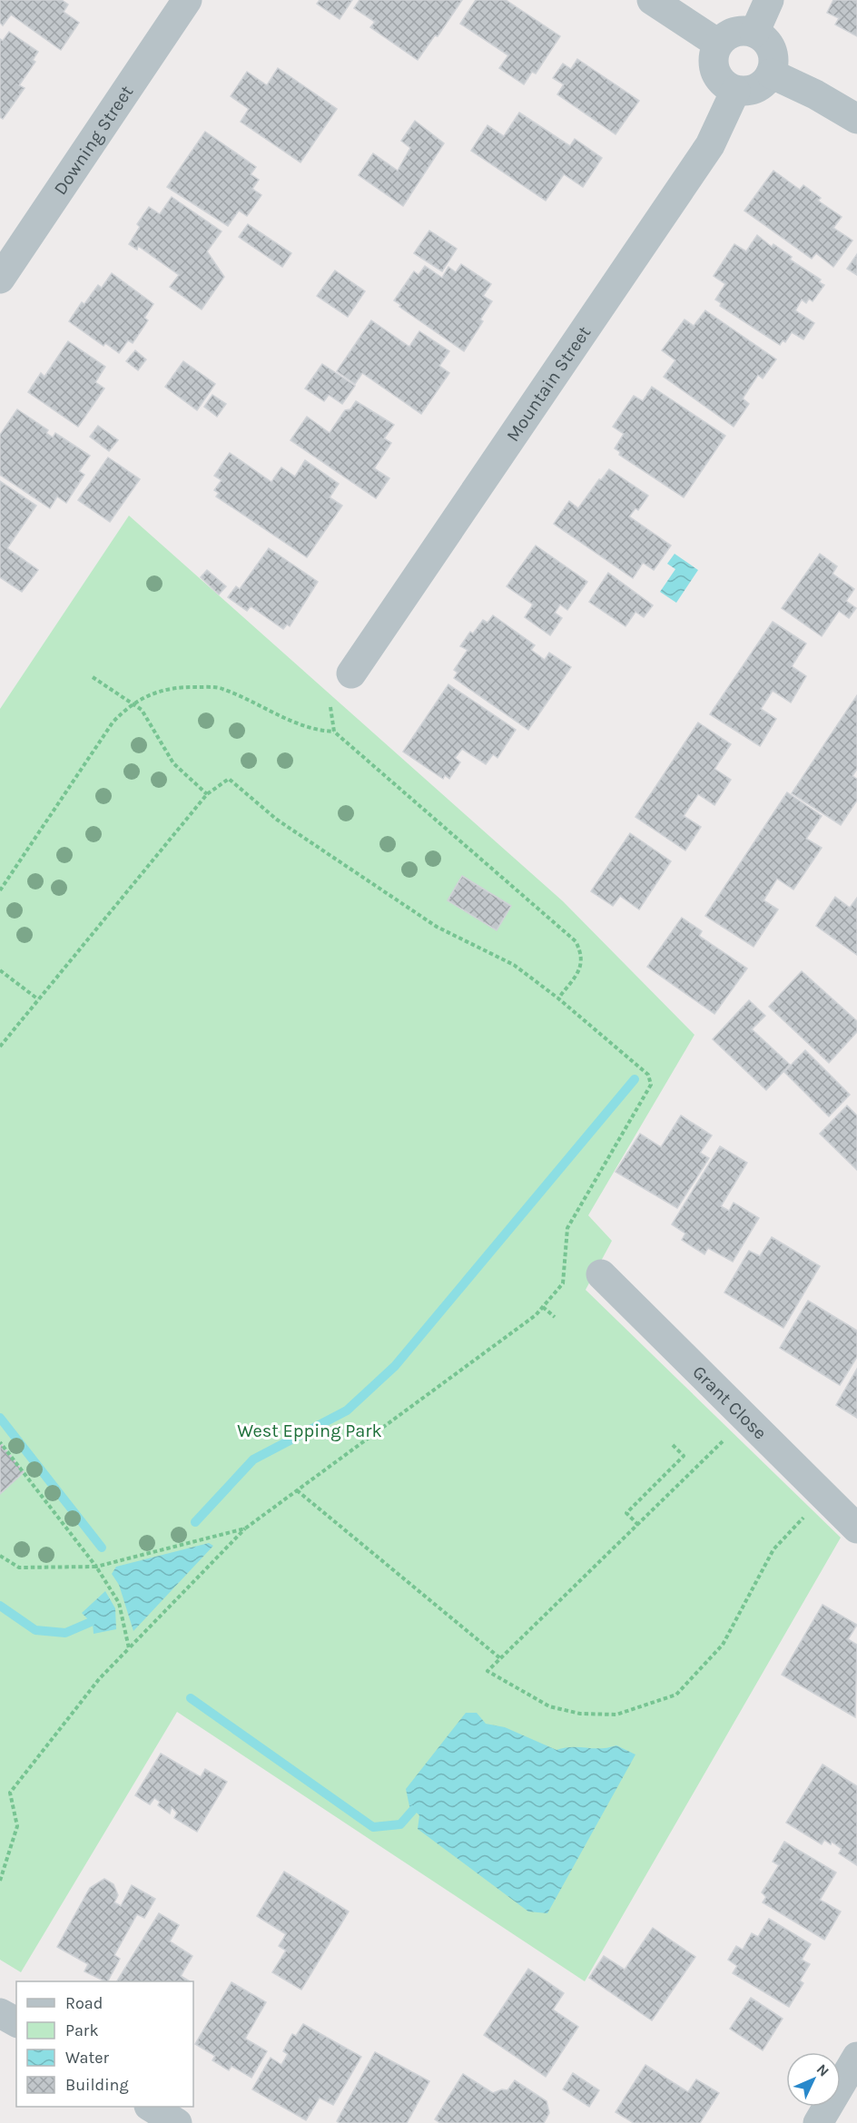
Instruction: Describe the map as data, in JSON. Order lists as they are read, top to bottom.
{
  "streets": {
    "street": ["Downing Street", "Mountain Street", "Grant Close"]
  },
  "parks": ["West Epping Park"],
  "legend": [
    "Road",
    "Park",
    "Water",
    "Building"
  ],
  "north": "top right"
}
